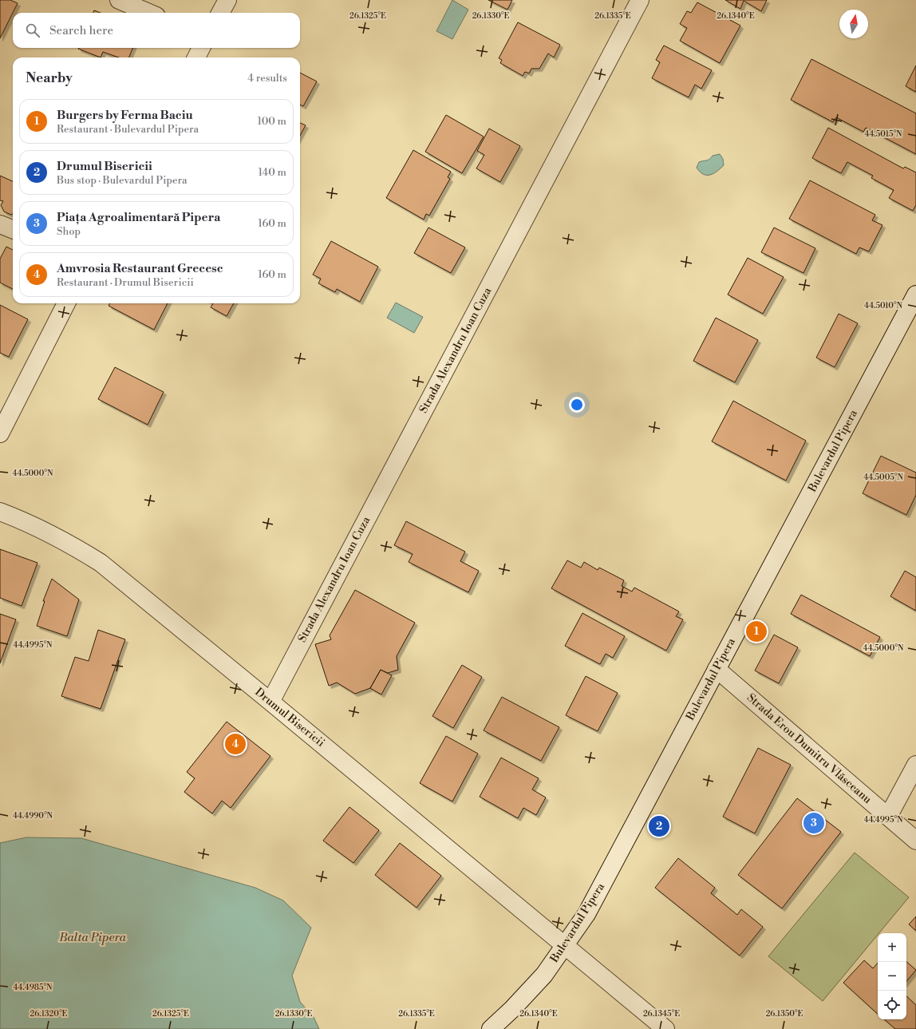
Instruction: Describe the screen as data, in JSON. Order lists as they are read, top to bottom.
{
  "streets": {
    "street": [
      "Strada Alexandru Ioan Cuza",
      "Bulevardul Pipera",
      "Drumul Bisericii",
      "Strada Erou Dumitru Vlăsceanu"
    ]
  },
  "crossings": [
    ["Strada Alexandru Ioan Cuza", "Drumul Bisericii"],
    ["Bulevardul Pipera", "Drumul Bisericii"],
    ["Bulevardul Pipera", "Strada Erou Dumitru Vlăsceanu"]
  ],
  "water": ["Balta Pipera"],
  "north": "top",
  "page": {
    "search": "Search here",
    "heading": ["Nearby", "4 results"],
    "list": [
      {
        "mark": "1",
        "name": "Burgers by Ferma Baciu",
        "note": "Restaurant · Bulevardul Pipera",
        "value": "100 m"
      },
      {
        "mark": "2",
        "name": "Drumul Bisericii",
        "note": "Bus stop · Bulevardul Pipera",
        "value": "140 m"
      },
      {
        "mark": "3",
        "name": "Piața Agroalimentară Pipera",
        "note": "Shop",
        "value": "160 m"
      },
      {
        "mark": "4",
        "name": "Amvrosia Restaurant Grecesc",
        "note": "Restaurant · Drumul Bisericii",
        "value": "160 m"
      }
    ],
    "pins": [
      "1",
      "4",
      "3",
      "2"
    ],
    "map_buttons": ["+", "−"]
  },
  "coordinates": [
    "26.1325°E",
    "26.1330°E",
    "26.1335°E",
    "26.1340°E",
    "44.5015°N",
    "44.5010°N",
    "44.5000°N",
    "44.5005°N",
    "44.4995°N",
    "44.4990°N",
    "44.4985°N",
    "26.1320°E",
    "26.1345°E",
    "26.1350°E"
  ]
}
